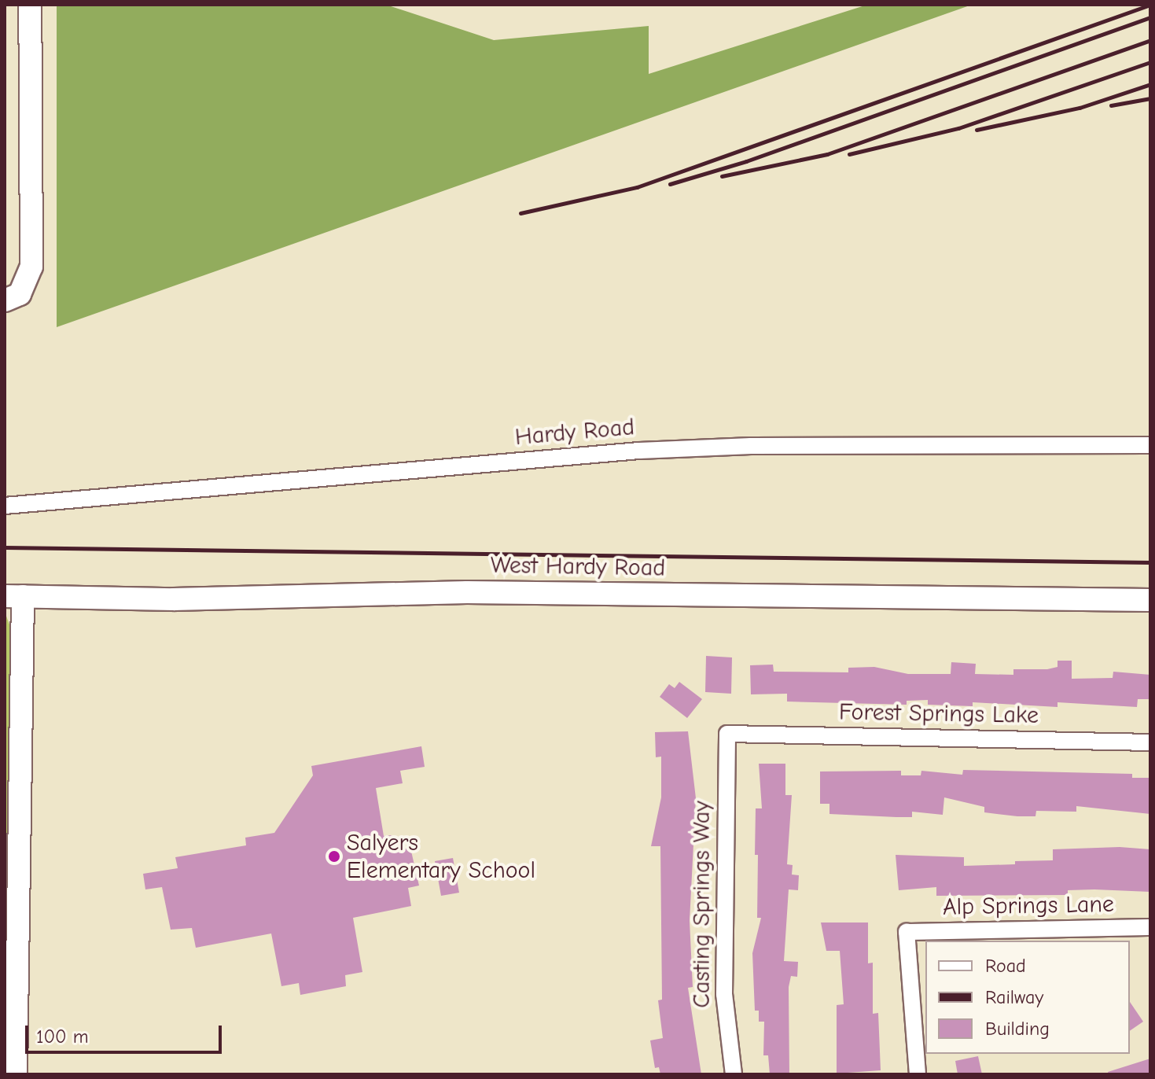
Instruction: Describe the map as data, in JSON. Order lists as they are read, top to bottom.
{
  "streets": {
    "main road": ["West Hardy Road"],
    "street": [
      "Hardy Road",
      "Forest Springs Lake",
      "Casting Springs Way",
      "Alp Springs Lane"
    ]
  },
  "crossings": [
    ["Forest Springs Lake", "Casting Springs Way"]
  ],
  "places": ["Salyers Elementary School"],
  "legend": ["Road", "Railway", "Building"],
  "scale_bar": "100 m"
}
